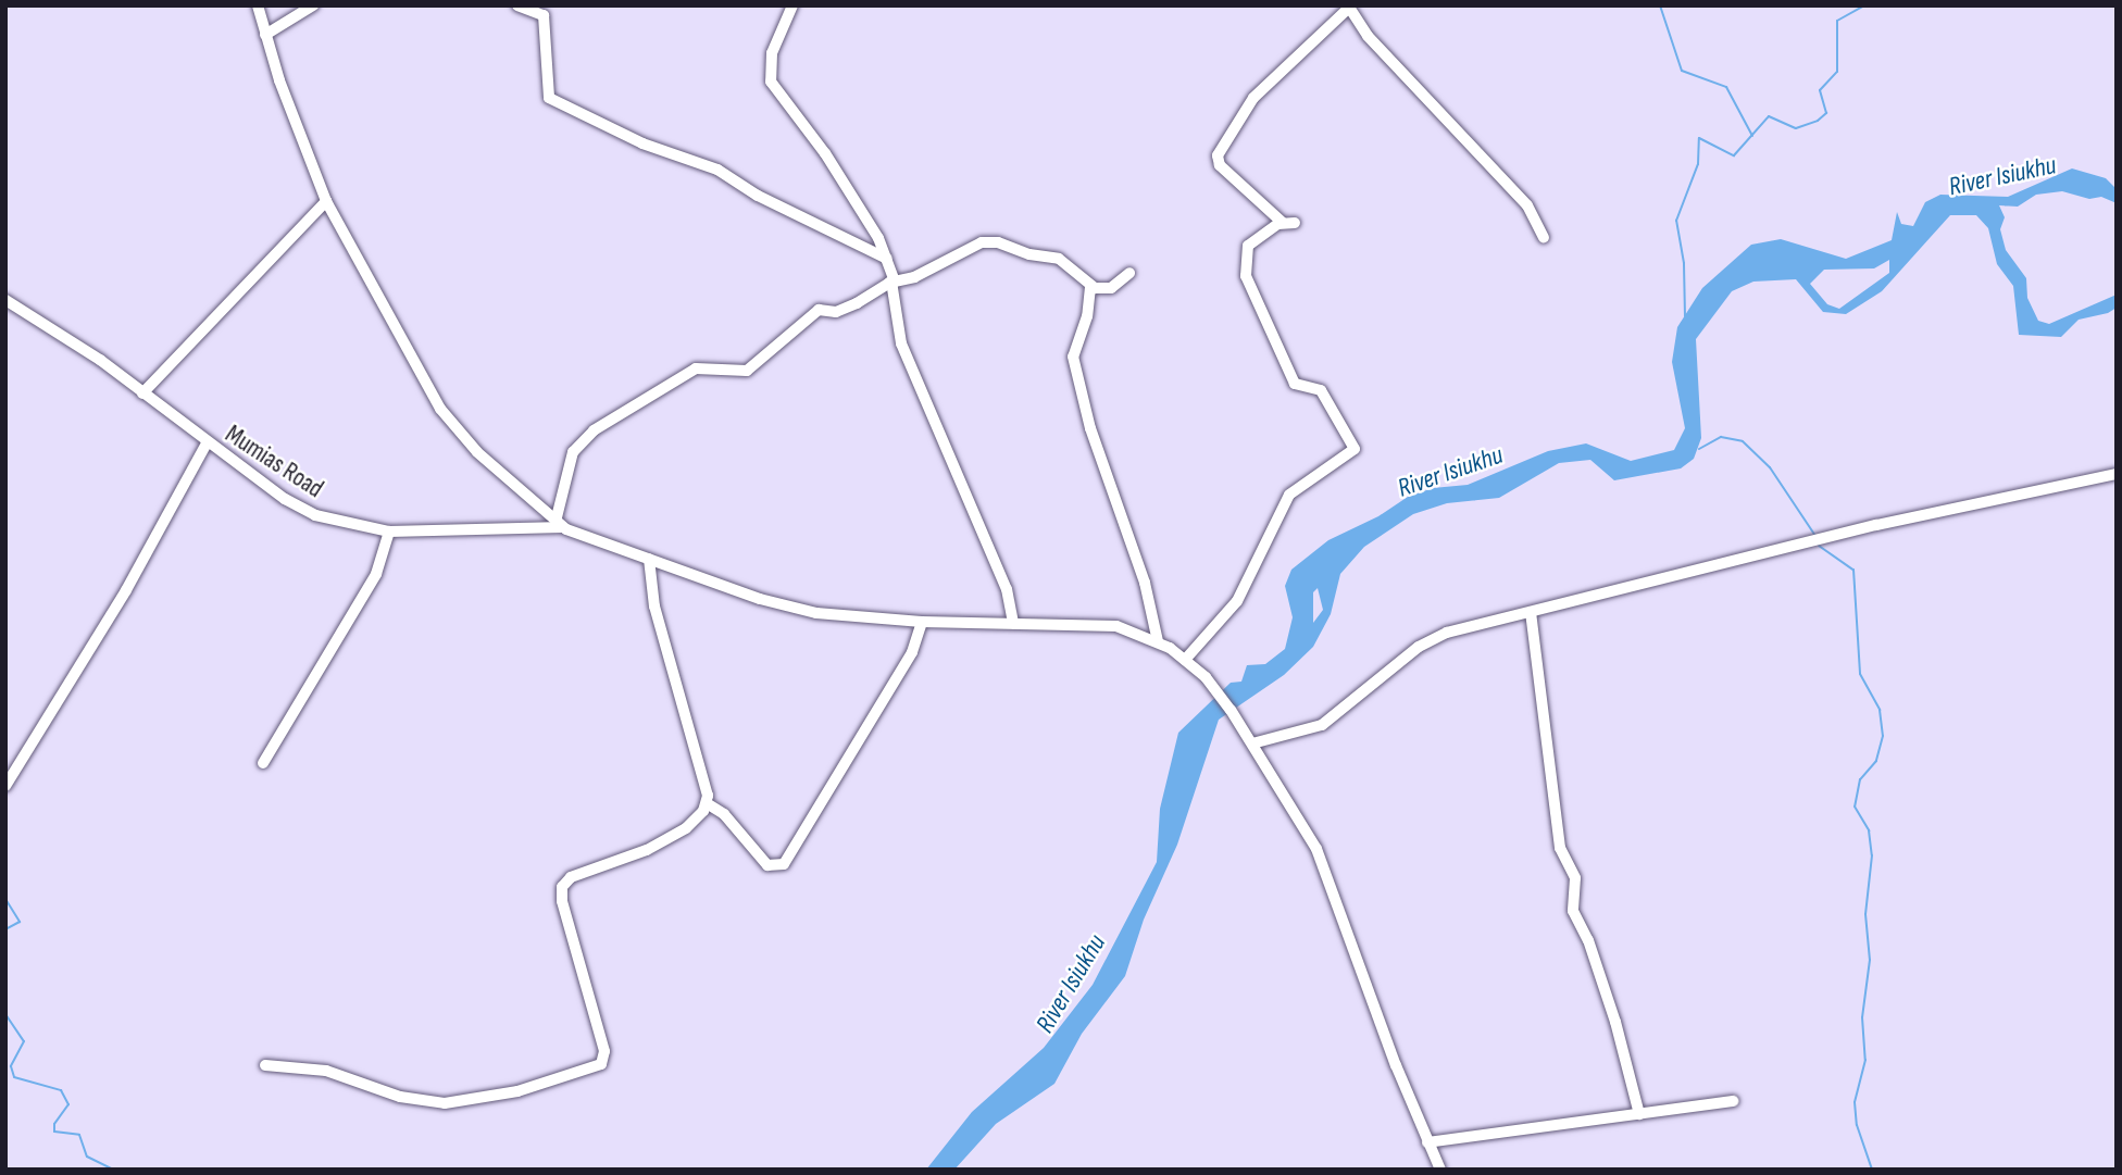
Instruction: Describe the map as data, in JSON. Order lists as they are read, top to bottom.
{
  "streets": {
    "street": ["Mumias Road"]
  },
  "water": ["River Isiukhu"]
}
